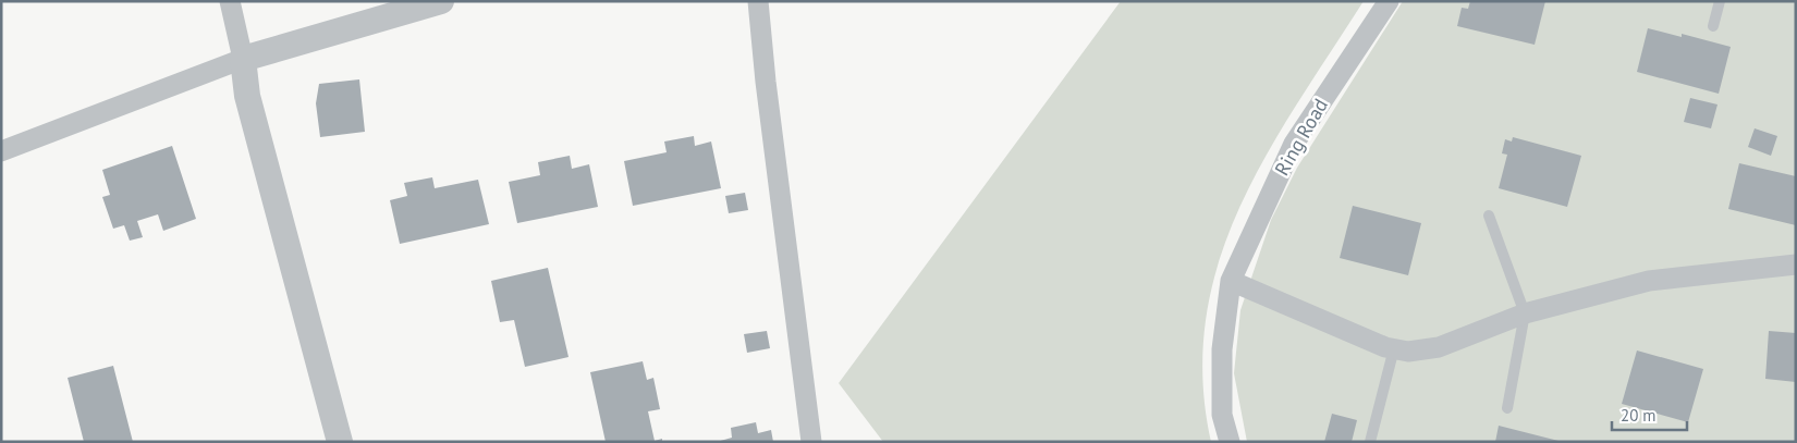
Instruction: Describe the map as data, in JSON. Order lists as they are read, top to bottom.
{
  "streets": {
    "street": ["Ring Road"]
  },
  "scale_bar": "20 m"
}
